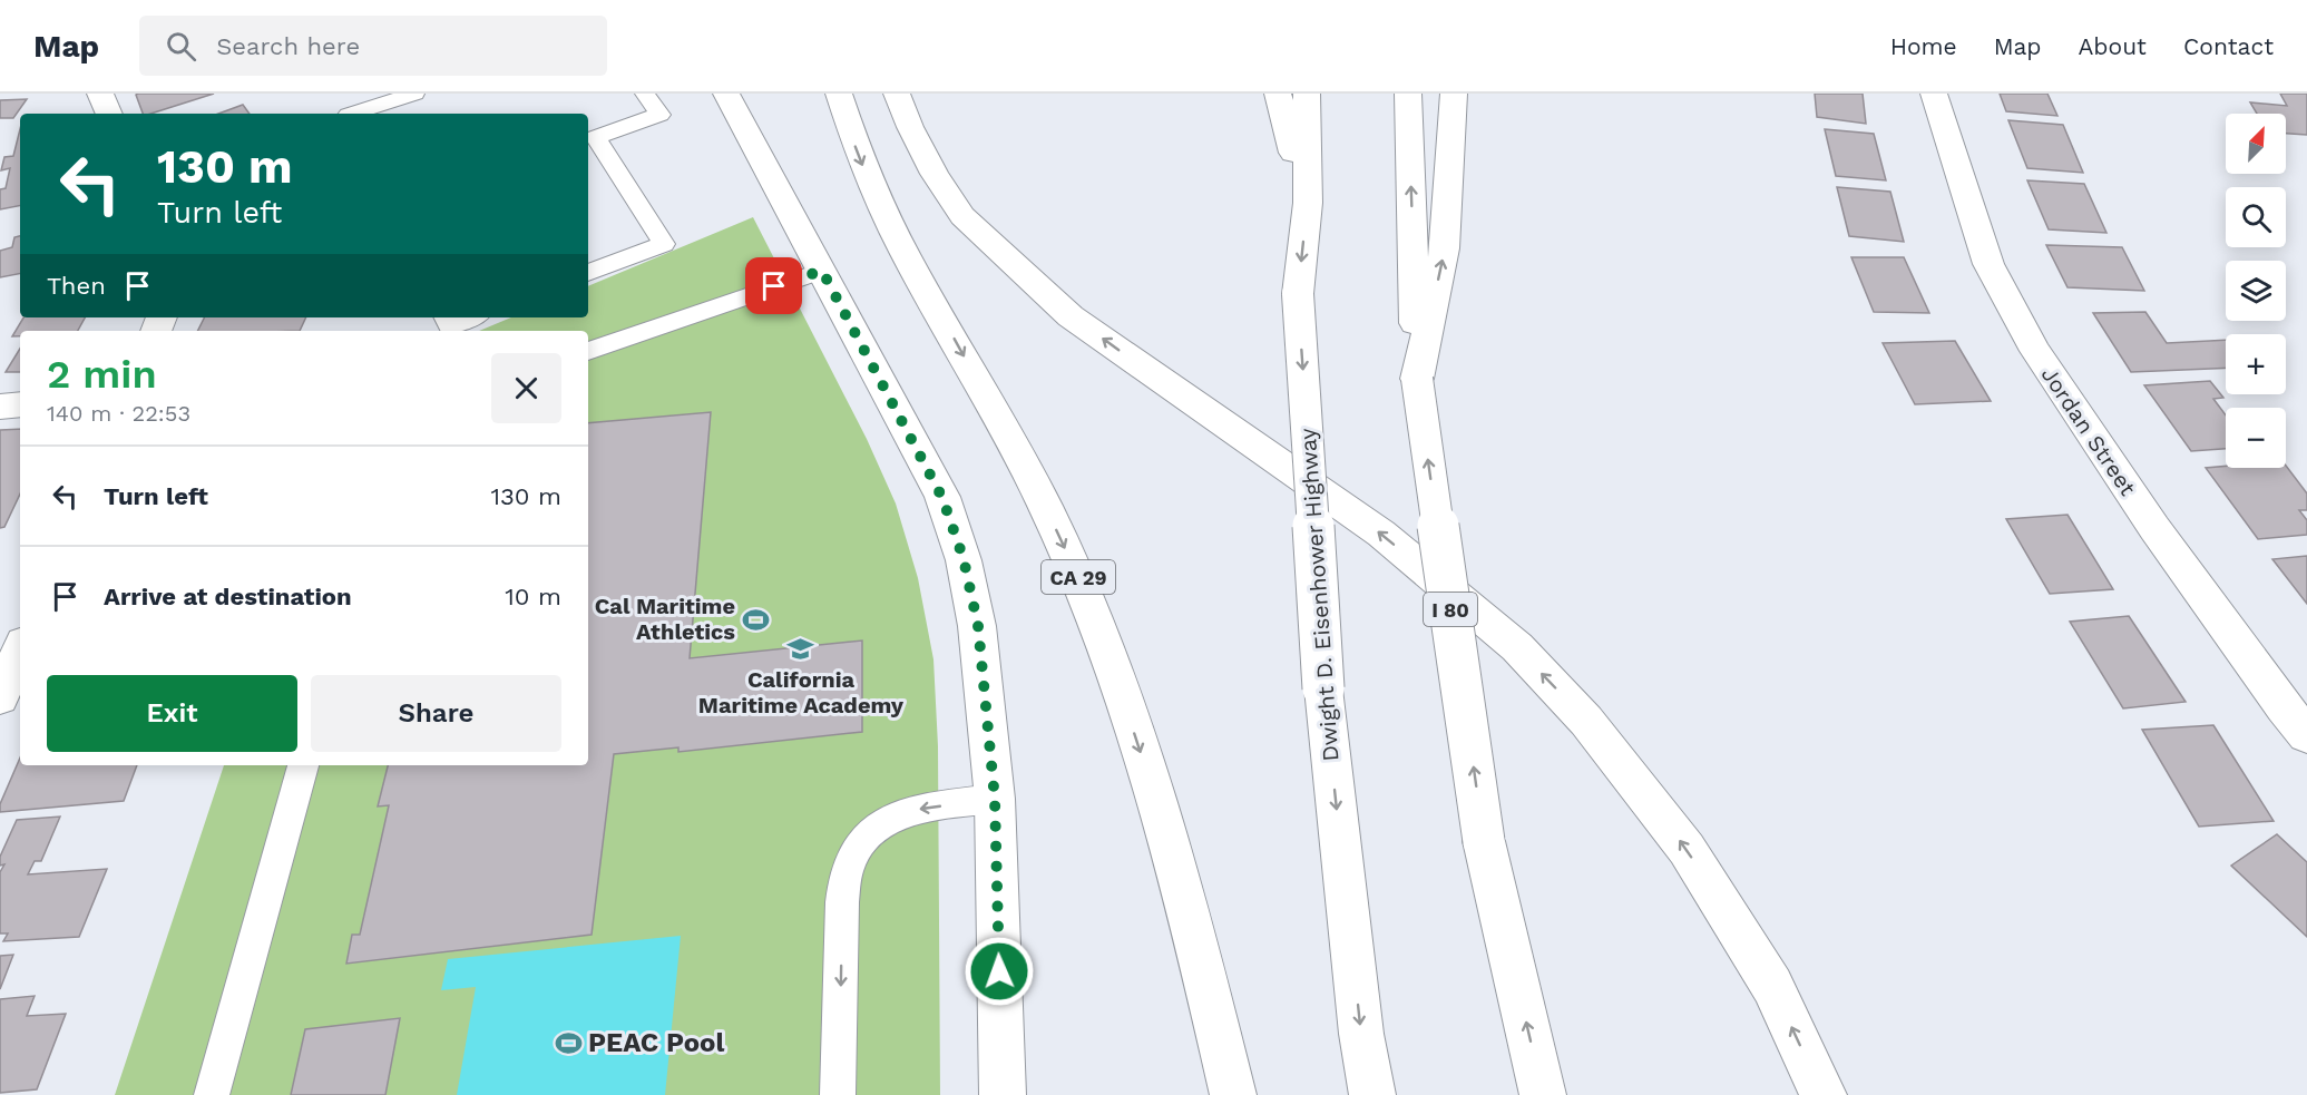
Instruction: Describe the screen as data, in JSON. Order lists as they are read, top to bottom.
{
  "streets": {
    "main road": [
      "Jordan Street",
      "CA 29",
      "Dwight D. Eisenhower Highway",
      "I 80"
    ]
  },
  "places": {
    "sports": ["Cal Maritime Athletics", "PEAC Pool"],
    "school or university": ["California Maritime Academy"]
  },
  "north": "top right",
  "page": {
    "header": "Map",
    "search": "Search here",
    "nav": [
      "Home",
      "Map",
      "About",
      "Contact"
    ],
    "map_buttons": ["+", "−"],
    "turn": ["130 m", "Turn left"],
    "then": "Then",
    "heading": ["2 min", "140 m · 22:53"],
    "list": [
      {
        "name": "Turn left",
        "value": "130 m"
      },
      {
        "name": "Arrive at destination",
        "value": "10 m"
      }
    ],
    "buttons": ["Exit", "Share"]
  }
}
